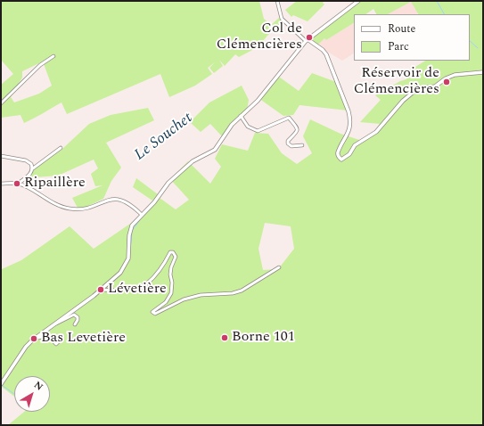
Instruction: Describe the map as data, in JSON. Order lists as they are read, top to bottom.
{
  "water": ["Le Souchet"],
  "places": [
    "Col de Clémencières",
    "Réservoir de Clémencières",
    "Ripaillère",
    "Lévetière",
    "Borne 101",
    "Bas Levetière"
  ],
  "legend": ["Route", "Parc"],
  "north": "top right"
}
